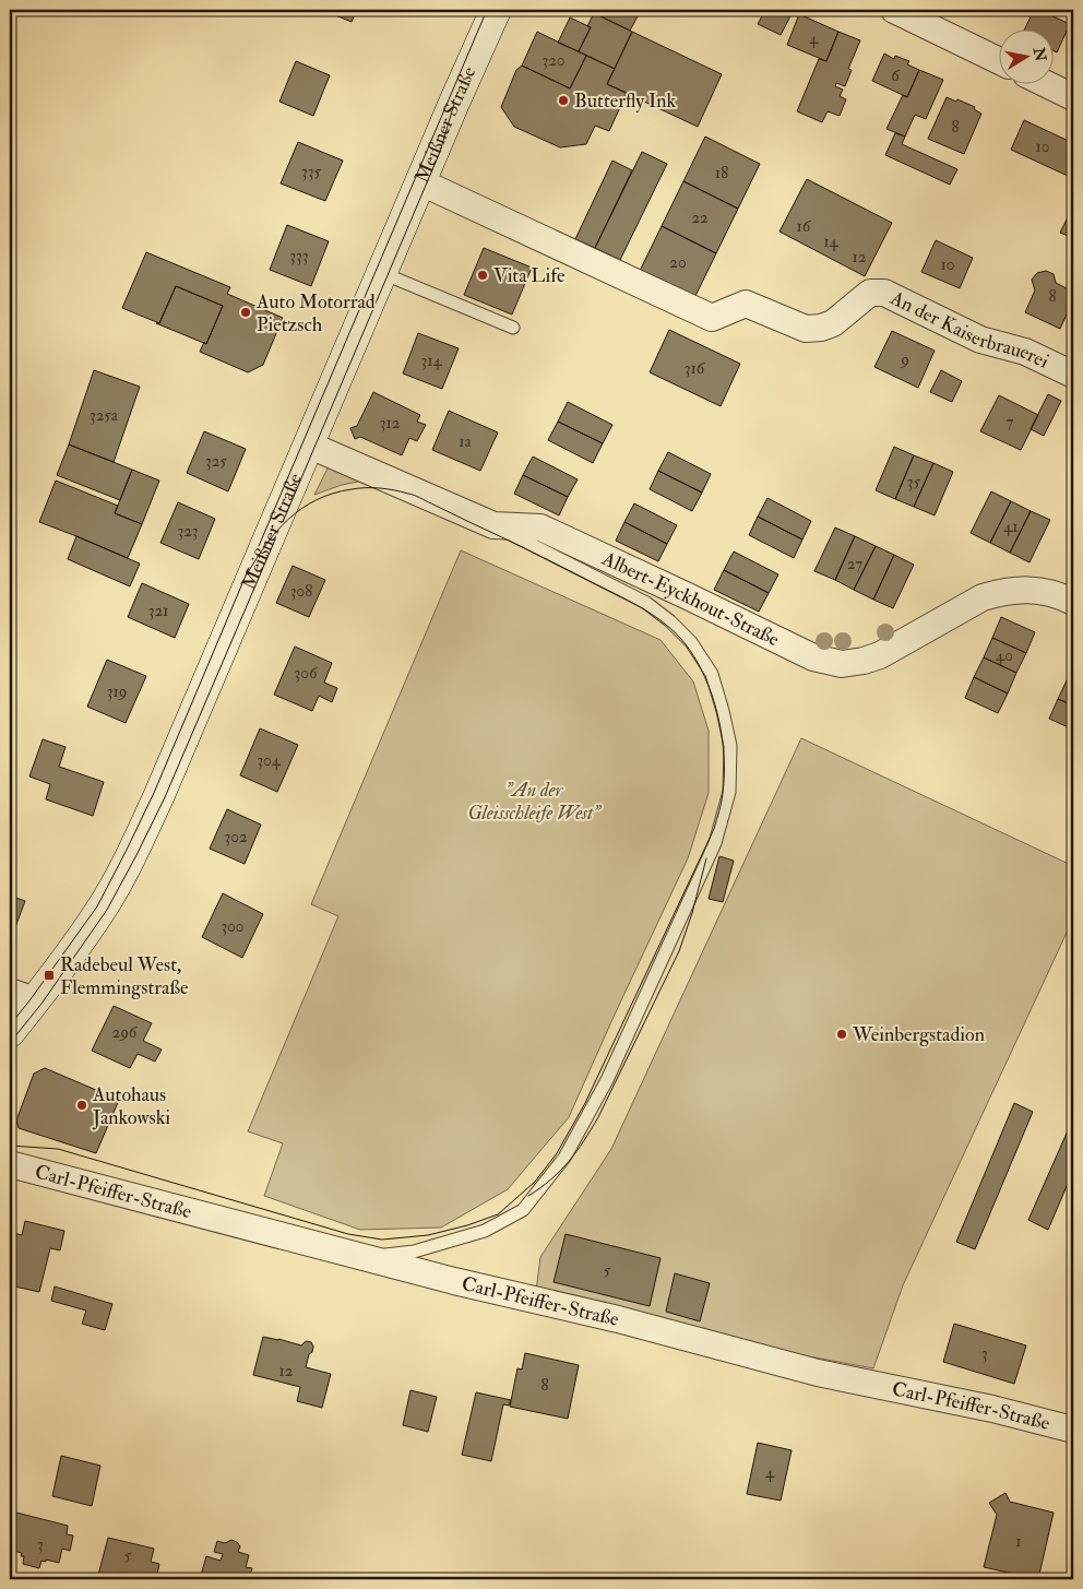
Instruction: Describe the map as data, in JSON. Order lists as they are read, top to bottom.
{
  "streets": {
    "main road": ["Meißner Straße"],
    "street": ["An der Kaiserbrauerei", "Albert-Eyckhout-Straße", "Carl-Pfeiffer-Straße"]
  },
  "crossings": [
    ["Meißner Straße", "An der Kaiserbrauerei"],
    ["Meißner Straße", "Albert-Eyckhout-Straße"]
  ],
  "parks": ["\"An der Gleisschleife West\""],
  "places": {
    "other": [
      "Butterfly Ink",
      "Vita Life",
      "Auto Motorrad Pietzsch",
      "Weinbergstadion",
      "Autohaus Jankowski"
    ],
    "transit": ["Radebeul West, Flemmingstraße"]
  },
  "house_numbers": [
    "4",
    "320",
    "6",
    "8",
    "10",
    "335",
    "18",
    "22",
    "16",
    "14",
    "333",
    "12",
    "20",
    "10",
    "8",
    "9",
    "314",
    "316",
    "325a",
    "7",
    "312",
    "1a",
    "325",
    "35",
    "41",
    "323",
    "27",
    "308",
    "321",
    "40",
    "306",
    "319",
    "304",
    "302",
    "300",
    "296",
    "5",
    "3",
    "12",
    "8",
    "4",
    "1",
    "3",
    "5"
  ],
  "north": "right"
}
